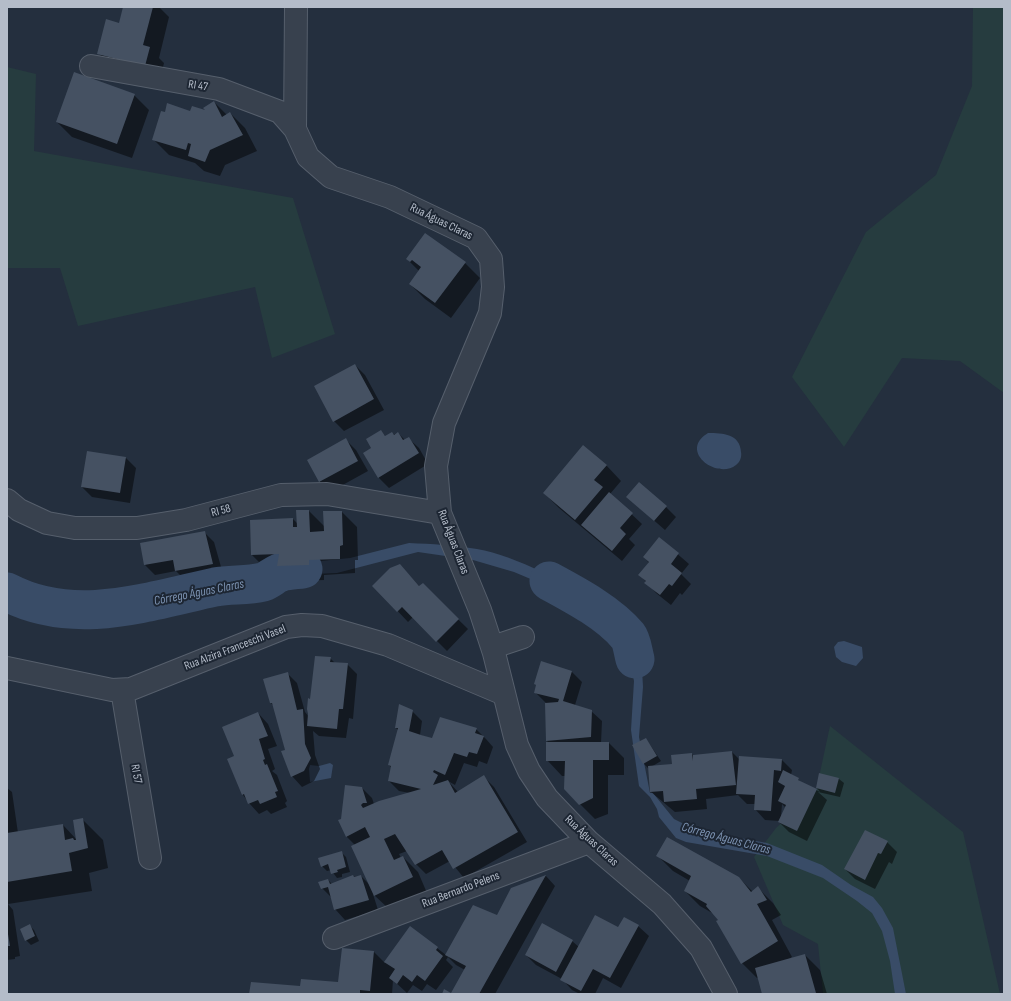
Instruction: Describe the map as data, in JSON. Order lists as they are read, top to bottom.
{
  "streets": {
    "street": [
      "RI 47",
      "Rua Águas Claras",
      "RI 58",
      "Rua Alzira Franceschi Vasel",
      "RI 57",
      "Rua Bernardo Pelens"
    ]
  },
  "crossings": [
    ["RI 47", "Rua Águas Claras"],
    ["Rua Águas Claras", "RI 58"],
    ["Rua Águas Claras", "Rua Alzira Franceschi Vasel"],
    ["Rua Águas Claras", "Rua Bernardo Pelens"],
    ["Rua Alzira Franceschi Vasel", "RI 57"]
  ],
  "water": ["Córrego Águas Claras"]
}
